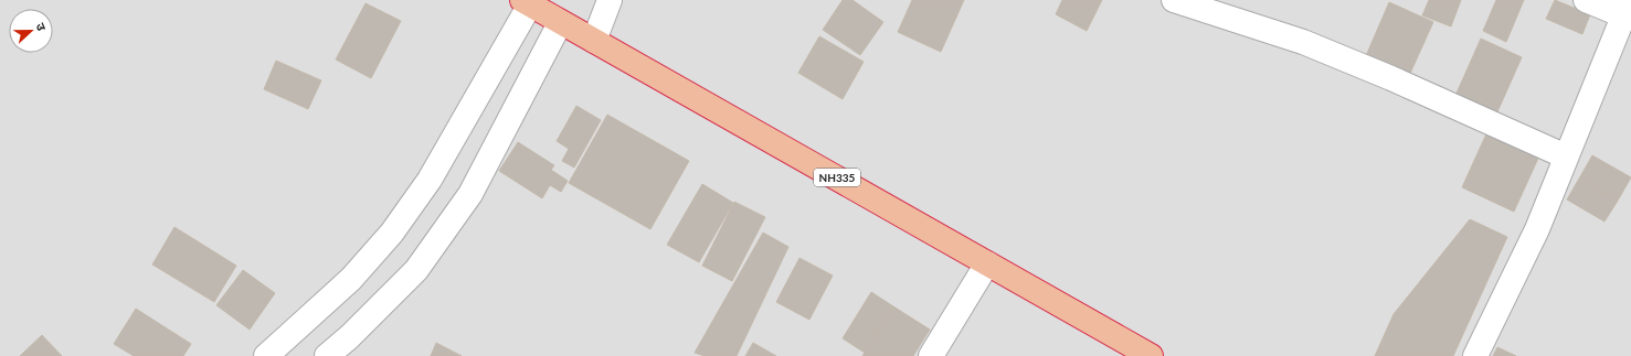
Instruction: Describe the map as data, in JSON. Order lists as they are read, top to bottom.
{
  "streets": {
    "highway": ["NH335"]
  },
  "north": "right"
}
